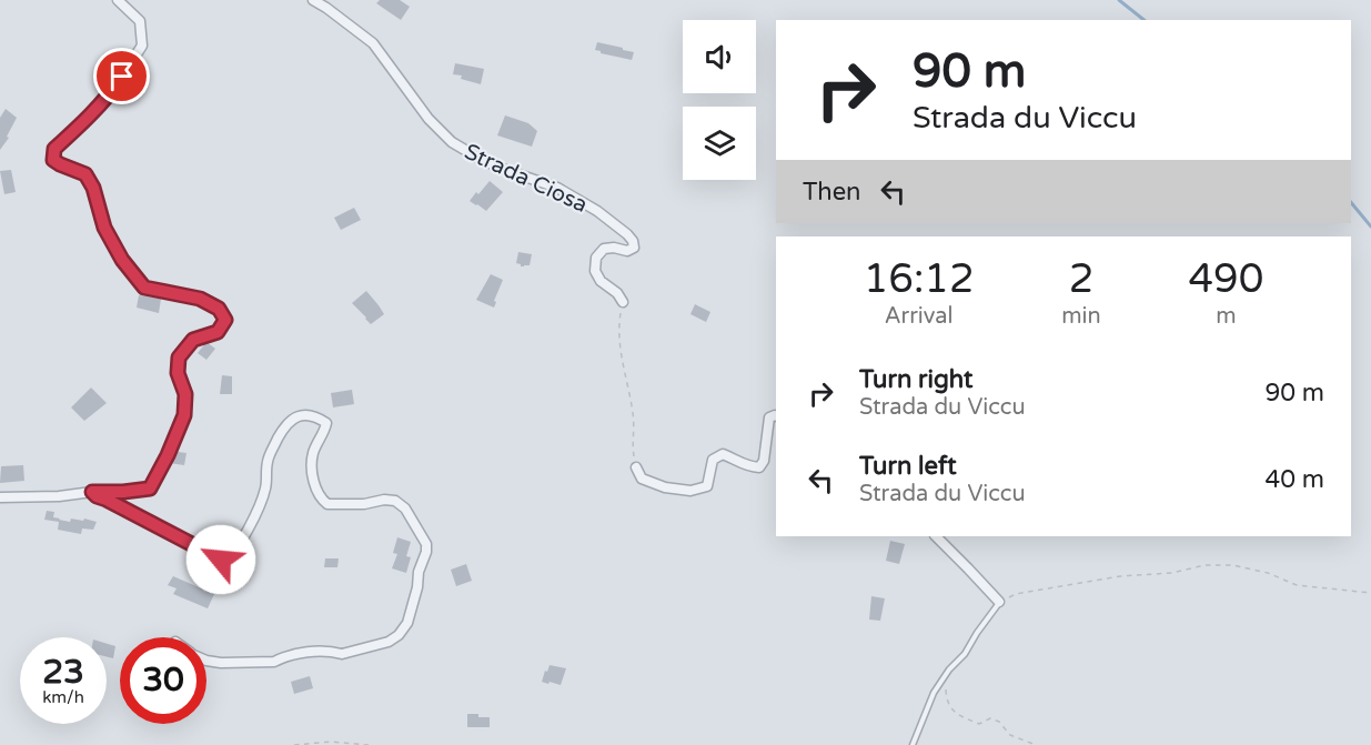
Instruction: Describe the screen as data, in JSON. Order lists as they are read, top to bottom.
{
  "streets": {
    "street": ["Strada Ciosa"]
  },
  "page": {
    "turn": ["90 m", "Strada du Viccu"],
    "then": "Then",
    "eta": [
      "16:12",
      "Arrival",
      "2",
      "min",
      "490",
      "m"
    ],
    "list": [
      {
        "name": "Turn right",
        "note": "Strada du Viccu",
        "value": "90 m"
      },
      {
        "name": "Turn left",
        "note": "Strada du Viccu",
        "value": "40 m"
      }
    ],
    "speed": "23 km/h",
    "limit": "30"
  }
}
